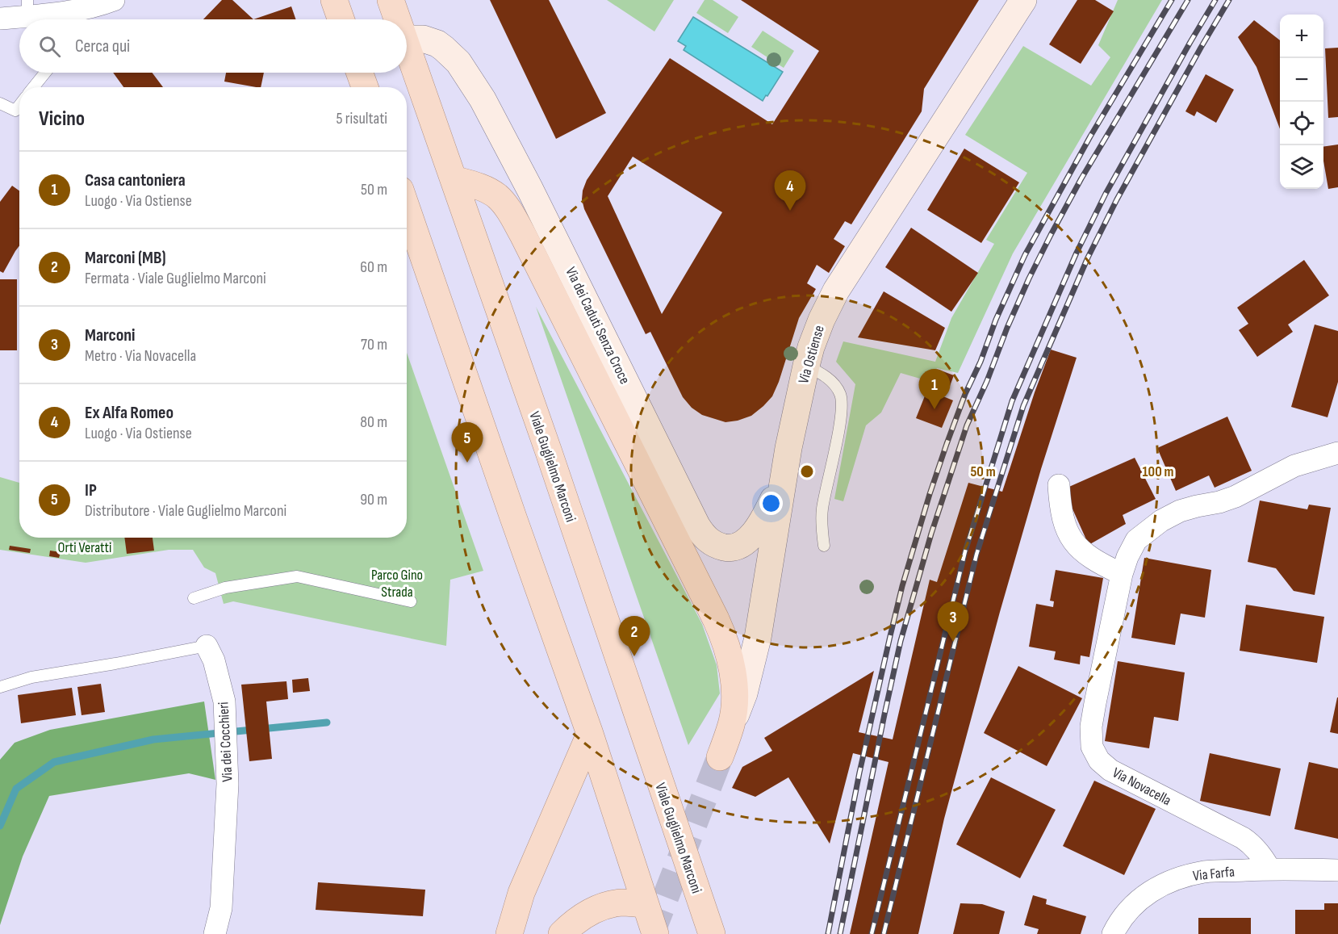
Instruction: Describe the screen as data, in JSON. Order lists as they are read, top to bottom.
{
  "streets": {
    "main road": ["Via dei Caduti Senza Croce", "Via Ostiense", "Viale Guglielmo Marconi"],
    "street": ["Via dei Cocchieri", "Via Novacella", "Via Farfa"]
  },
  "crossings": [
    ["Via dei Caduti Senza Croce", "Via Ostiense"],
    ["Via dei Caduti Senza Croce", "Viale Guglielmo Marconi"],
    ["Via Novacella", "Via Farfa"]
  ],
  "parks": ["Orti Veratti", "Parco Gino Strada"],
  "page": {
    "map_buttons": ["+", "−"],
    "search": "Cerca qui",
    "heading": ["Vicino", "5 risultati"],
    "list": [
      {
        "mark": "1",
        "name": "Casa cantoniera",
        "note": "Luogo · Via Ostiense",
        "value": "50 m"
      },
      {
        "mark": "2",
        "name": "Marconi (MB)",
        "note": "Fermata · Viale Guglielmo Marconi",
        "value": "60 m"
      },
      {
        "mark": "3",
        "name": "Marconi",
        "note": "Metro · Via Novacella",
        "value": "70 m"
      },
      {
        "mark": "4",
        "name": "Ex Alfa Romeo",
        "note": "Luogo · Via Ostiense",
        "value": "80 m"
      },
      {
        "mark": "5",
        "name": "IP",
        "note": "Distributore · Viale Guglielmo Marconi",
        "value": "90 m"
      }
    ],
    "pins": [
      "4",
      "1",
      "5",
      "3",
      "2"
    ]
  },
  "rings": ["50 m", "100 m"]
}
